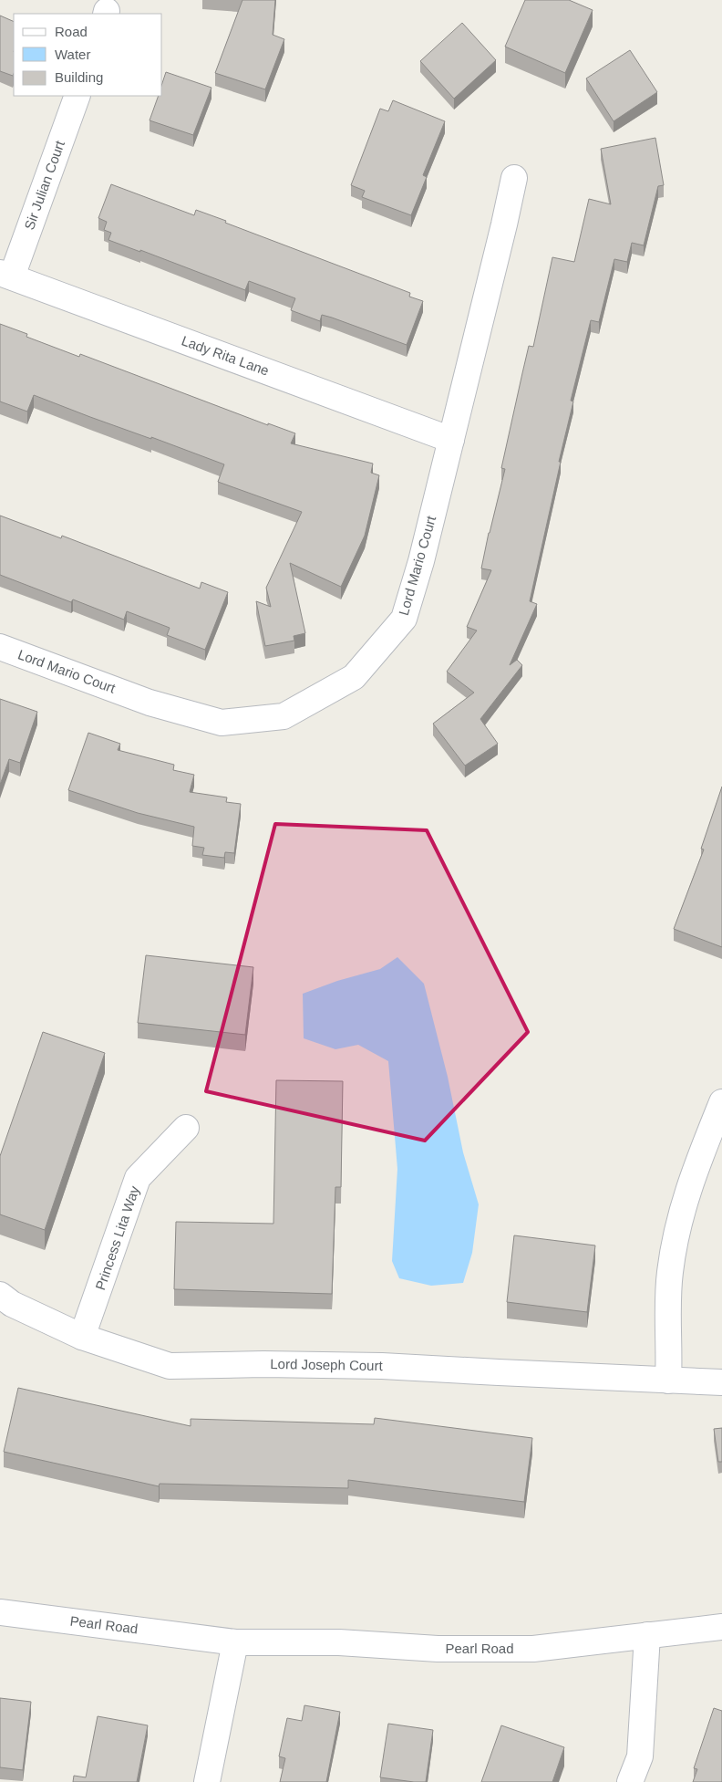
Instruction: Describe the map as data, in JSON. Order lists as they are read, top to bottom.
{
  "streets": {
    "street": [
      "Sir Julian Court",
      "Lady Rita Lane",
      "Lord Mario Court",
      "Princess Lita Way",
      "Lord Joseph Court",
      "Pearl Road"
    ]
  },
  "crossings": [
    ["Sir Julian Court", "Lady Rita Lane"],
    ["Lady Rita Lane", "Lord Mario Court"],
    ["Princess Lita Way", "Lord Joseph Court"]
  ],
  "legend": ["Road", "Water", "Building"]
}
